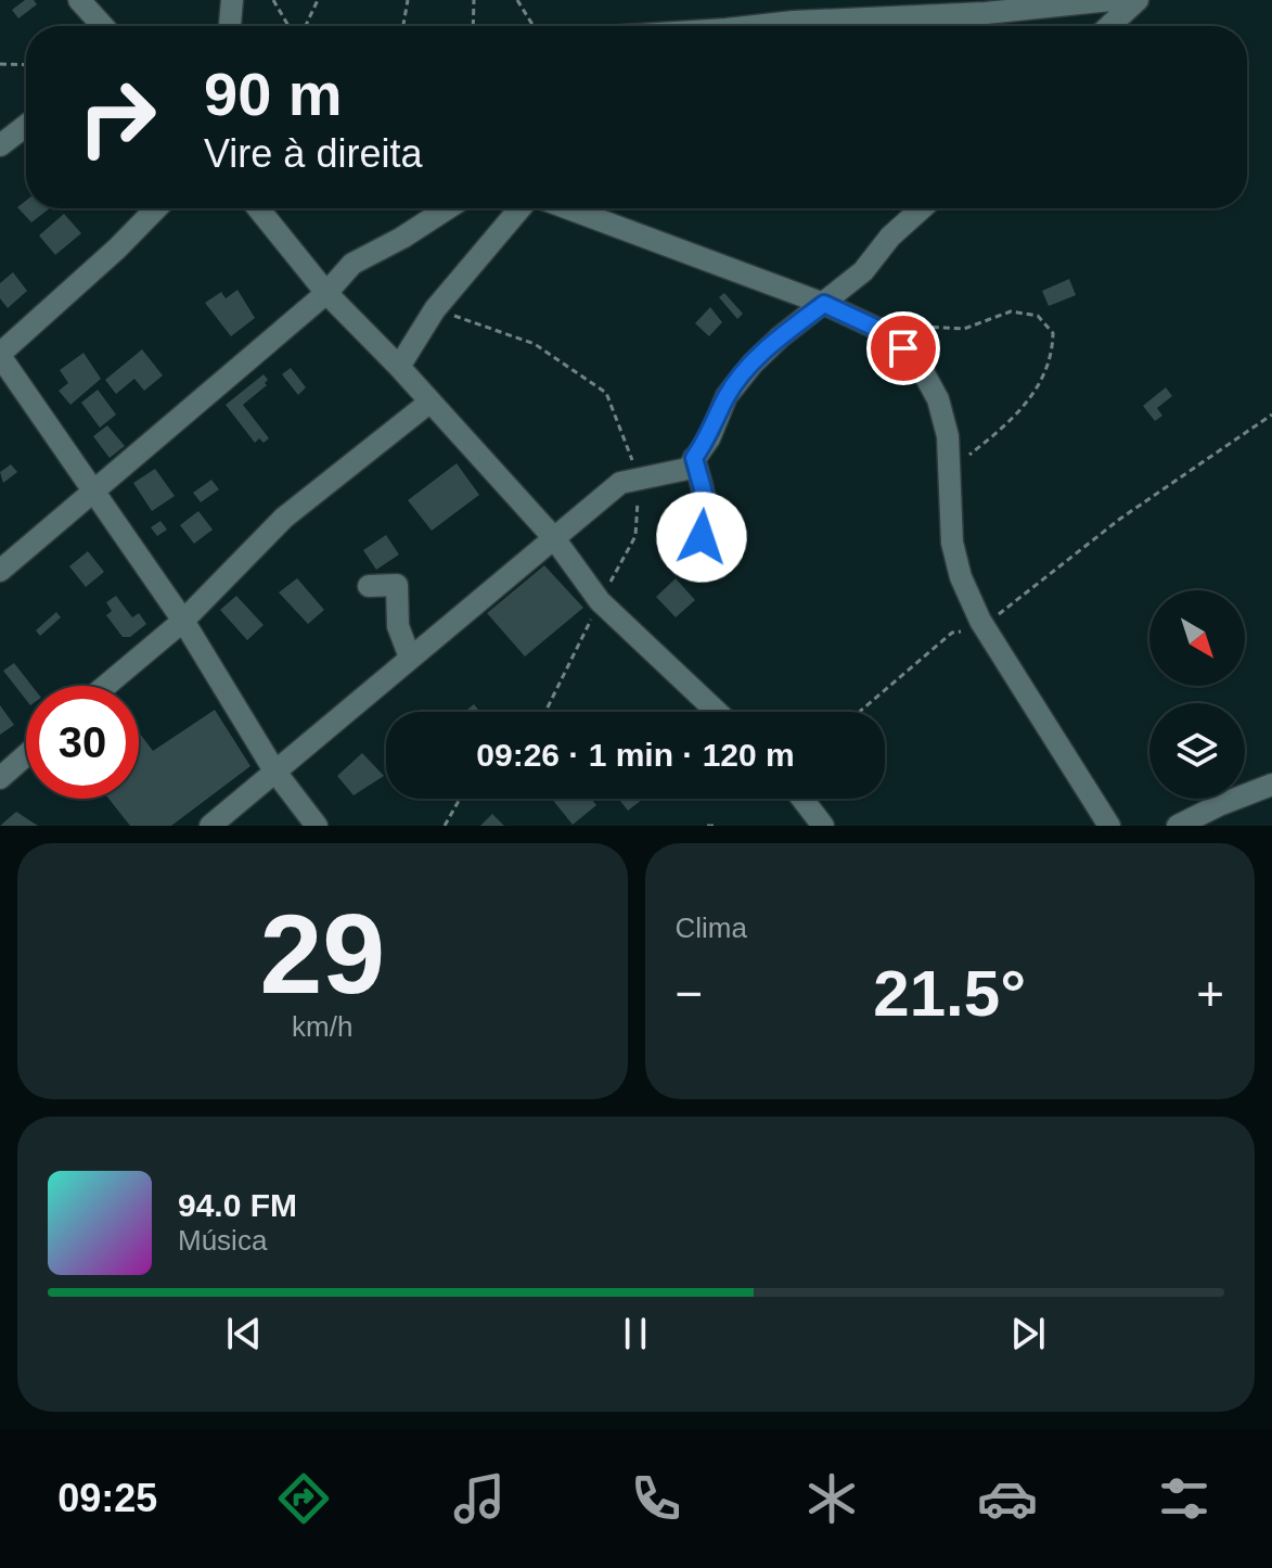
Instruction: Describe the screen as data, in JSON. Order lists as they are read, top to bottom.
{
  "north": "bottom right",
  "page": {
    "turn": ["90 m", "Vire à direita"],
    "limit": "30",
    "trip": "09:26 · 1 min · 120 m",
    "tile": [
      ["29", "km/h"],
      "Clima"
    ],
    "heat": ["−", "21.5°", "+"],
    "song": ["94.0 FM", "Música"],
    "tabs": "09:25"
  }
}
